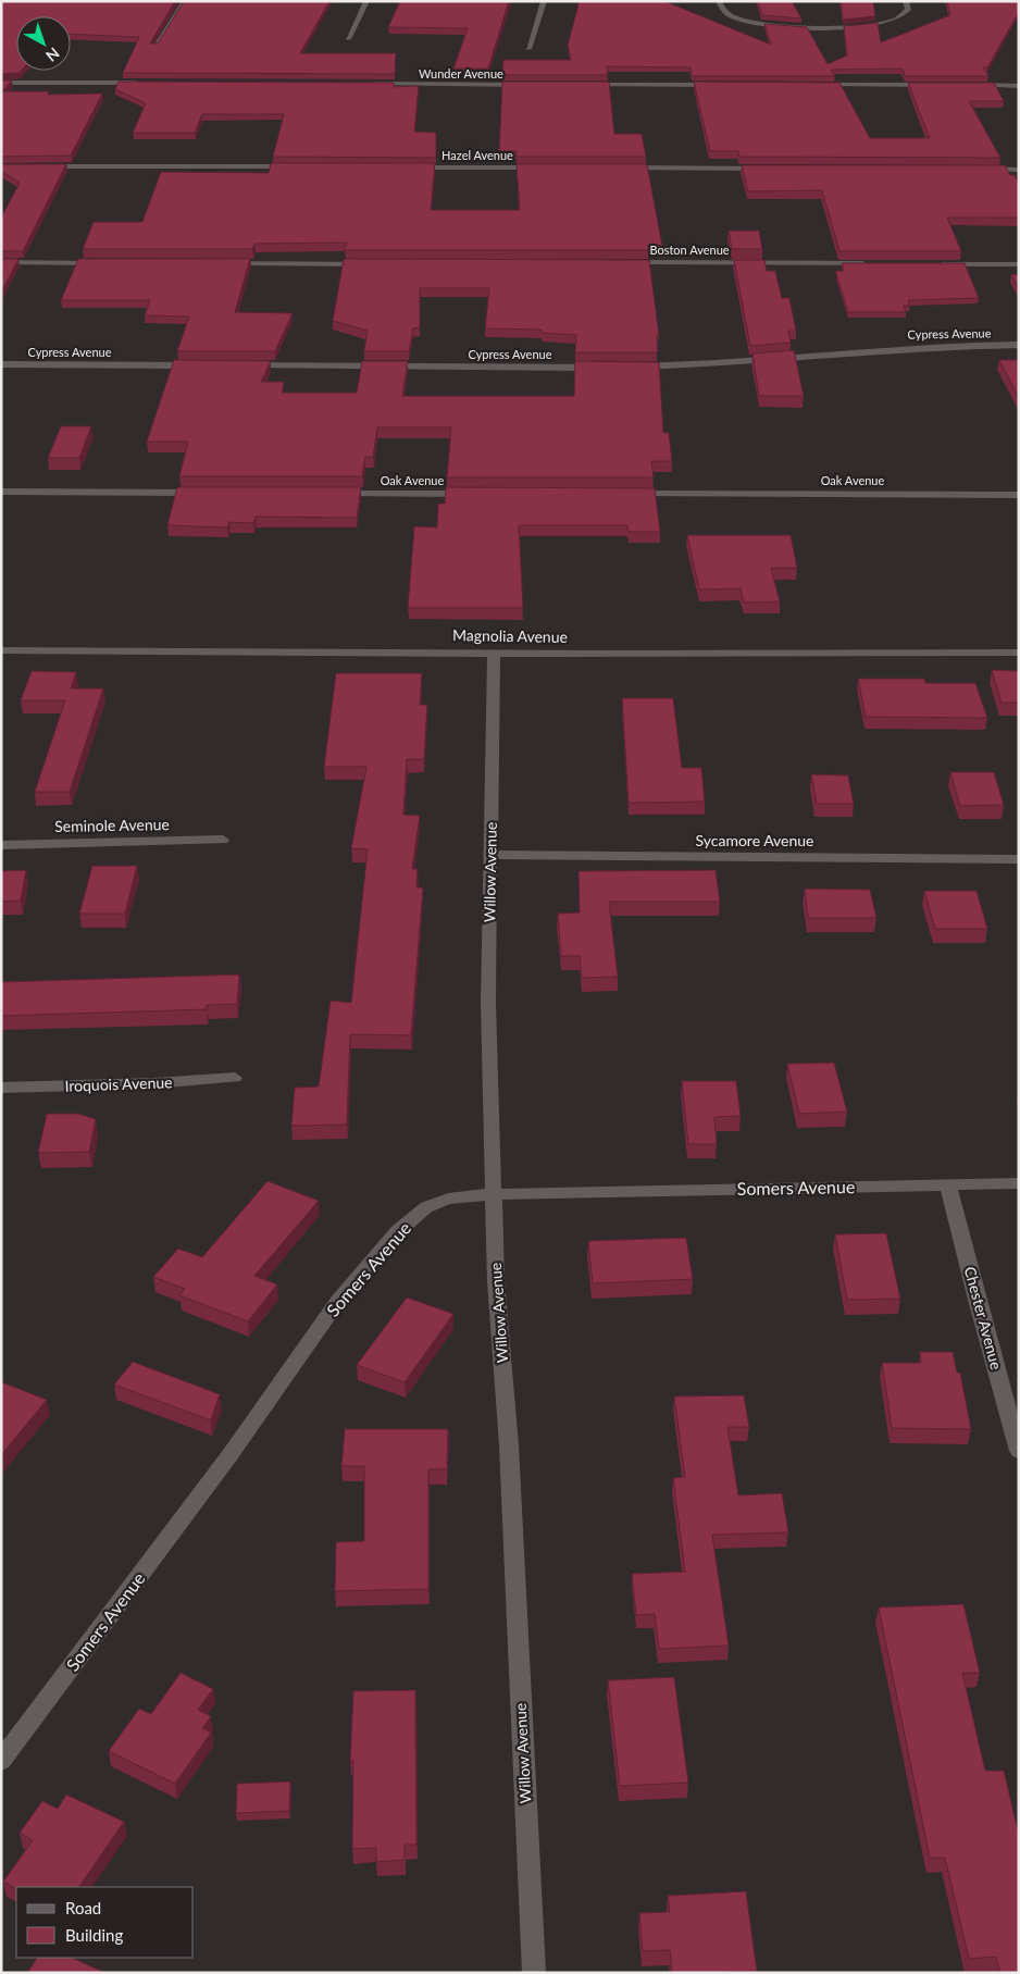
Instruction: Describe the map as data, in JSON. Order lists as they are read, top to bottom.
{
  "streets": {
    "street": [
      "Wunder Avenue",
      "Hazel Avenue",
      "Boston Avenue",
      "Cypress Avenue",
      "Oak Avenue",
      "Magnolia Avenue",
      "Seminole Avenue",
      "Sycamore Avenue",
      "Willow Avenue",
      "Iroquois Avenue",
      "Somers Avenue",
      "Chester Avenue"
    ]
  },
  "crossings": [
    ["Magnolia Avenue", "Willow Avenue"],
    ["Sycamore Avenue", "Willow Avenue"],
    ["Willow Avenue", "Somers Avenue"],
    ["Somers Avenue", "Chester Avenue"]
  ],
  "legend": ["Road", "Building"],
  "north": "bottom right"
}
